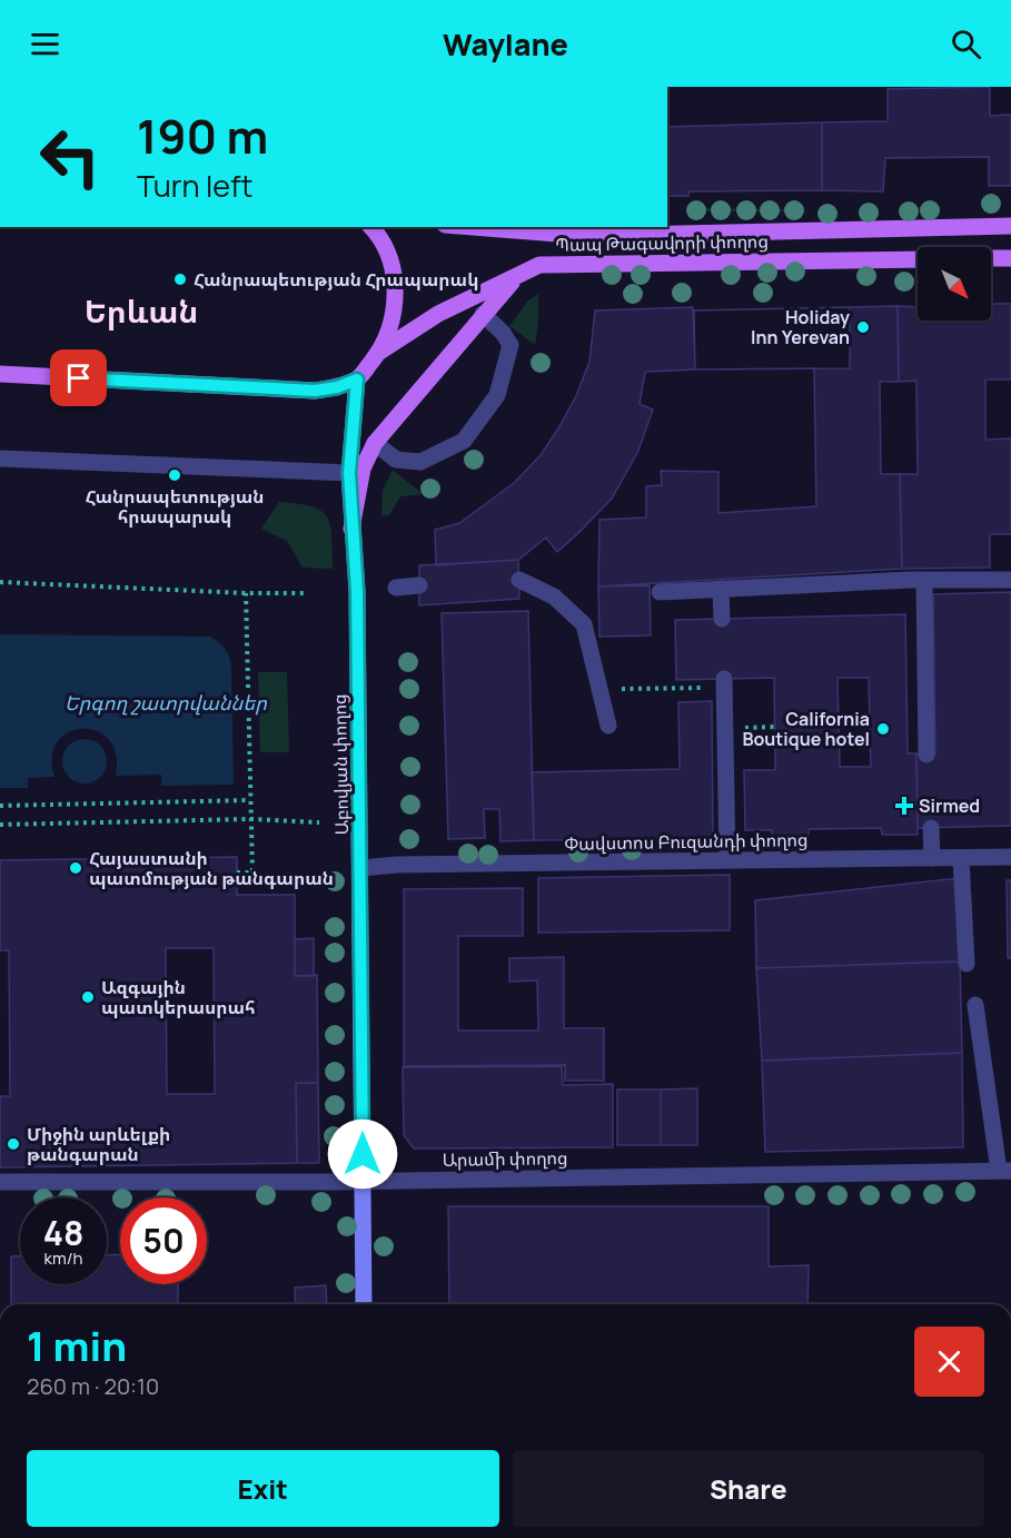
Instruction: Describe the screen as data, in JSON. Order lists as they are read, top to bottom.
{
  "streets": {
    "main road": ["Պապ Թագավորի փողոց", "Աբովյան փողոց"],
    "street": ["Փավստոս Բուզանդի փողոց", "Արամի փողոց"]
  },
  "crossings": [
    ["Աբովյան փողոց", "Փավստոս Բուզանդի փողոց"],
    ["Աբովյան փողոց", "Արամի փողոց"]
  ],
  "districts": ["Երևան"],
  "water": ["Երգող շատրվաններ"],
  "places": {
    "other": [
      "Հանրապետւթյան Հրապարակ",
      "Holiday Inn Yerevan",
      "Հանրապետության հրապարակ",
      "California Boutique hotel",
      "Հայաստանի պատմության թանգարան",
      "Ազգային պատկերասրահ",
      "Միջին արևելքի թանգարան"
    ],
    "health": ["Sirmed"]
  },
  "north": "bottom right",
  "page": {
    "header": "Waylane",
    "turn": ["190 m", "Turn left"],
    "speed": "48 km/h",
    "limit": "50",
    "heading": ["1 min", "260 m · 20:10"],
    "buttons": ["Exit", "Share"]
  }
}
